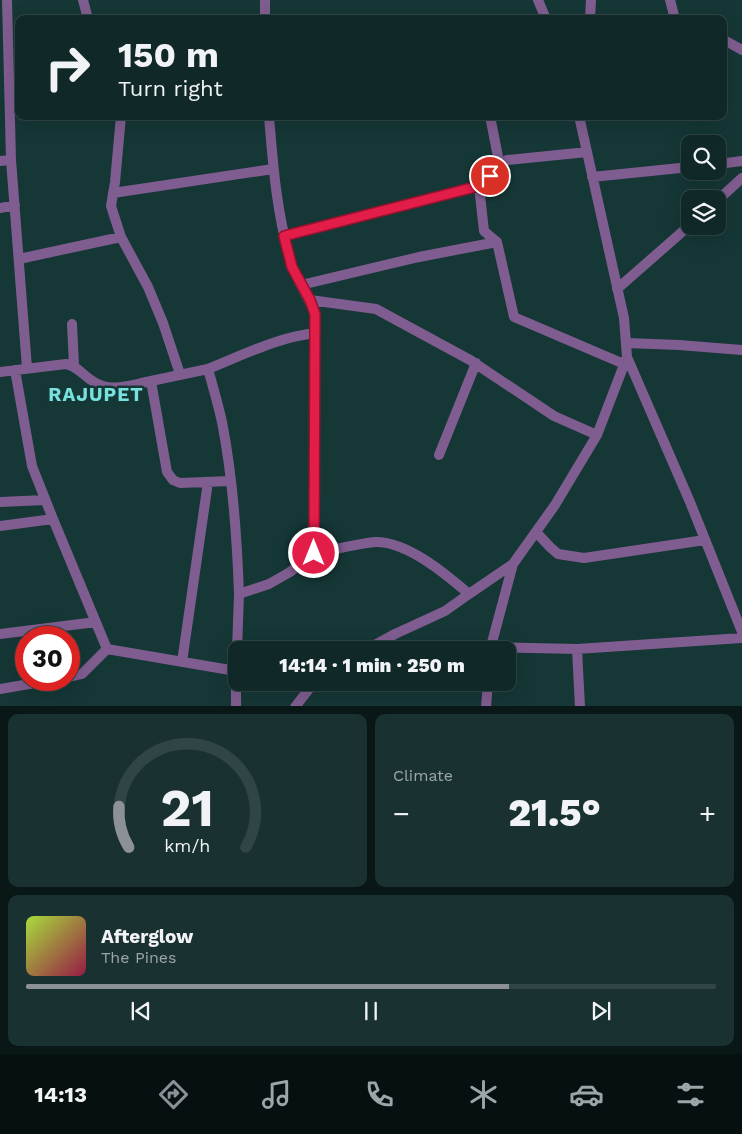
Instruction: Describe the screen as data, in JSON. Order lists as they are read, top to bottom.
{
  "districts": ["RAJUPET"],
  "page": {
    "turn": ["150 m", "Turn right"],
    "limit": "30",
    "trip": "14:14 · 1 min · 250 m",
    "tile": "Climate",
    "heat": ["−", "21.5°", "+"],
    "song": ["Afterglow", "The Pines"],
    "tabs": "14:13",
    "gauge": ["21", "km/h"]
  }
}
